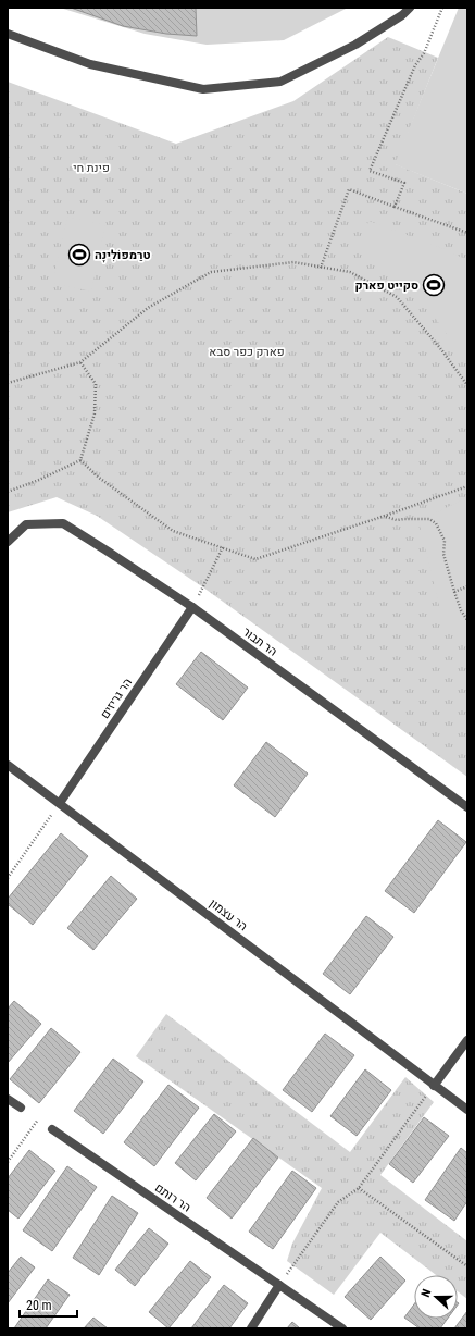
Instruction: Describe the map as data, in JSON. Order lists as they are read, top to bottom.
{
  "streets": {
    "street": [
      "הר תבור",
      "הר גריזים",
      "הר עצמון",
      "הר רותם"
    ]
  },
  "crossings": [
    ["הר תבור", "הר גריזים"],
    ["הר גריזים", "הר עצמון"]
  ],
  "parks": ["פינת חי", "פארק כפר סבא"],
  "places": {
    "sports": ["טרַמפּוֹלִינָה", "סקייט פארק"]
  },
  "scale_bar": "20 m",
  "north": "left"
}
